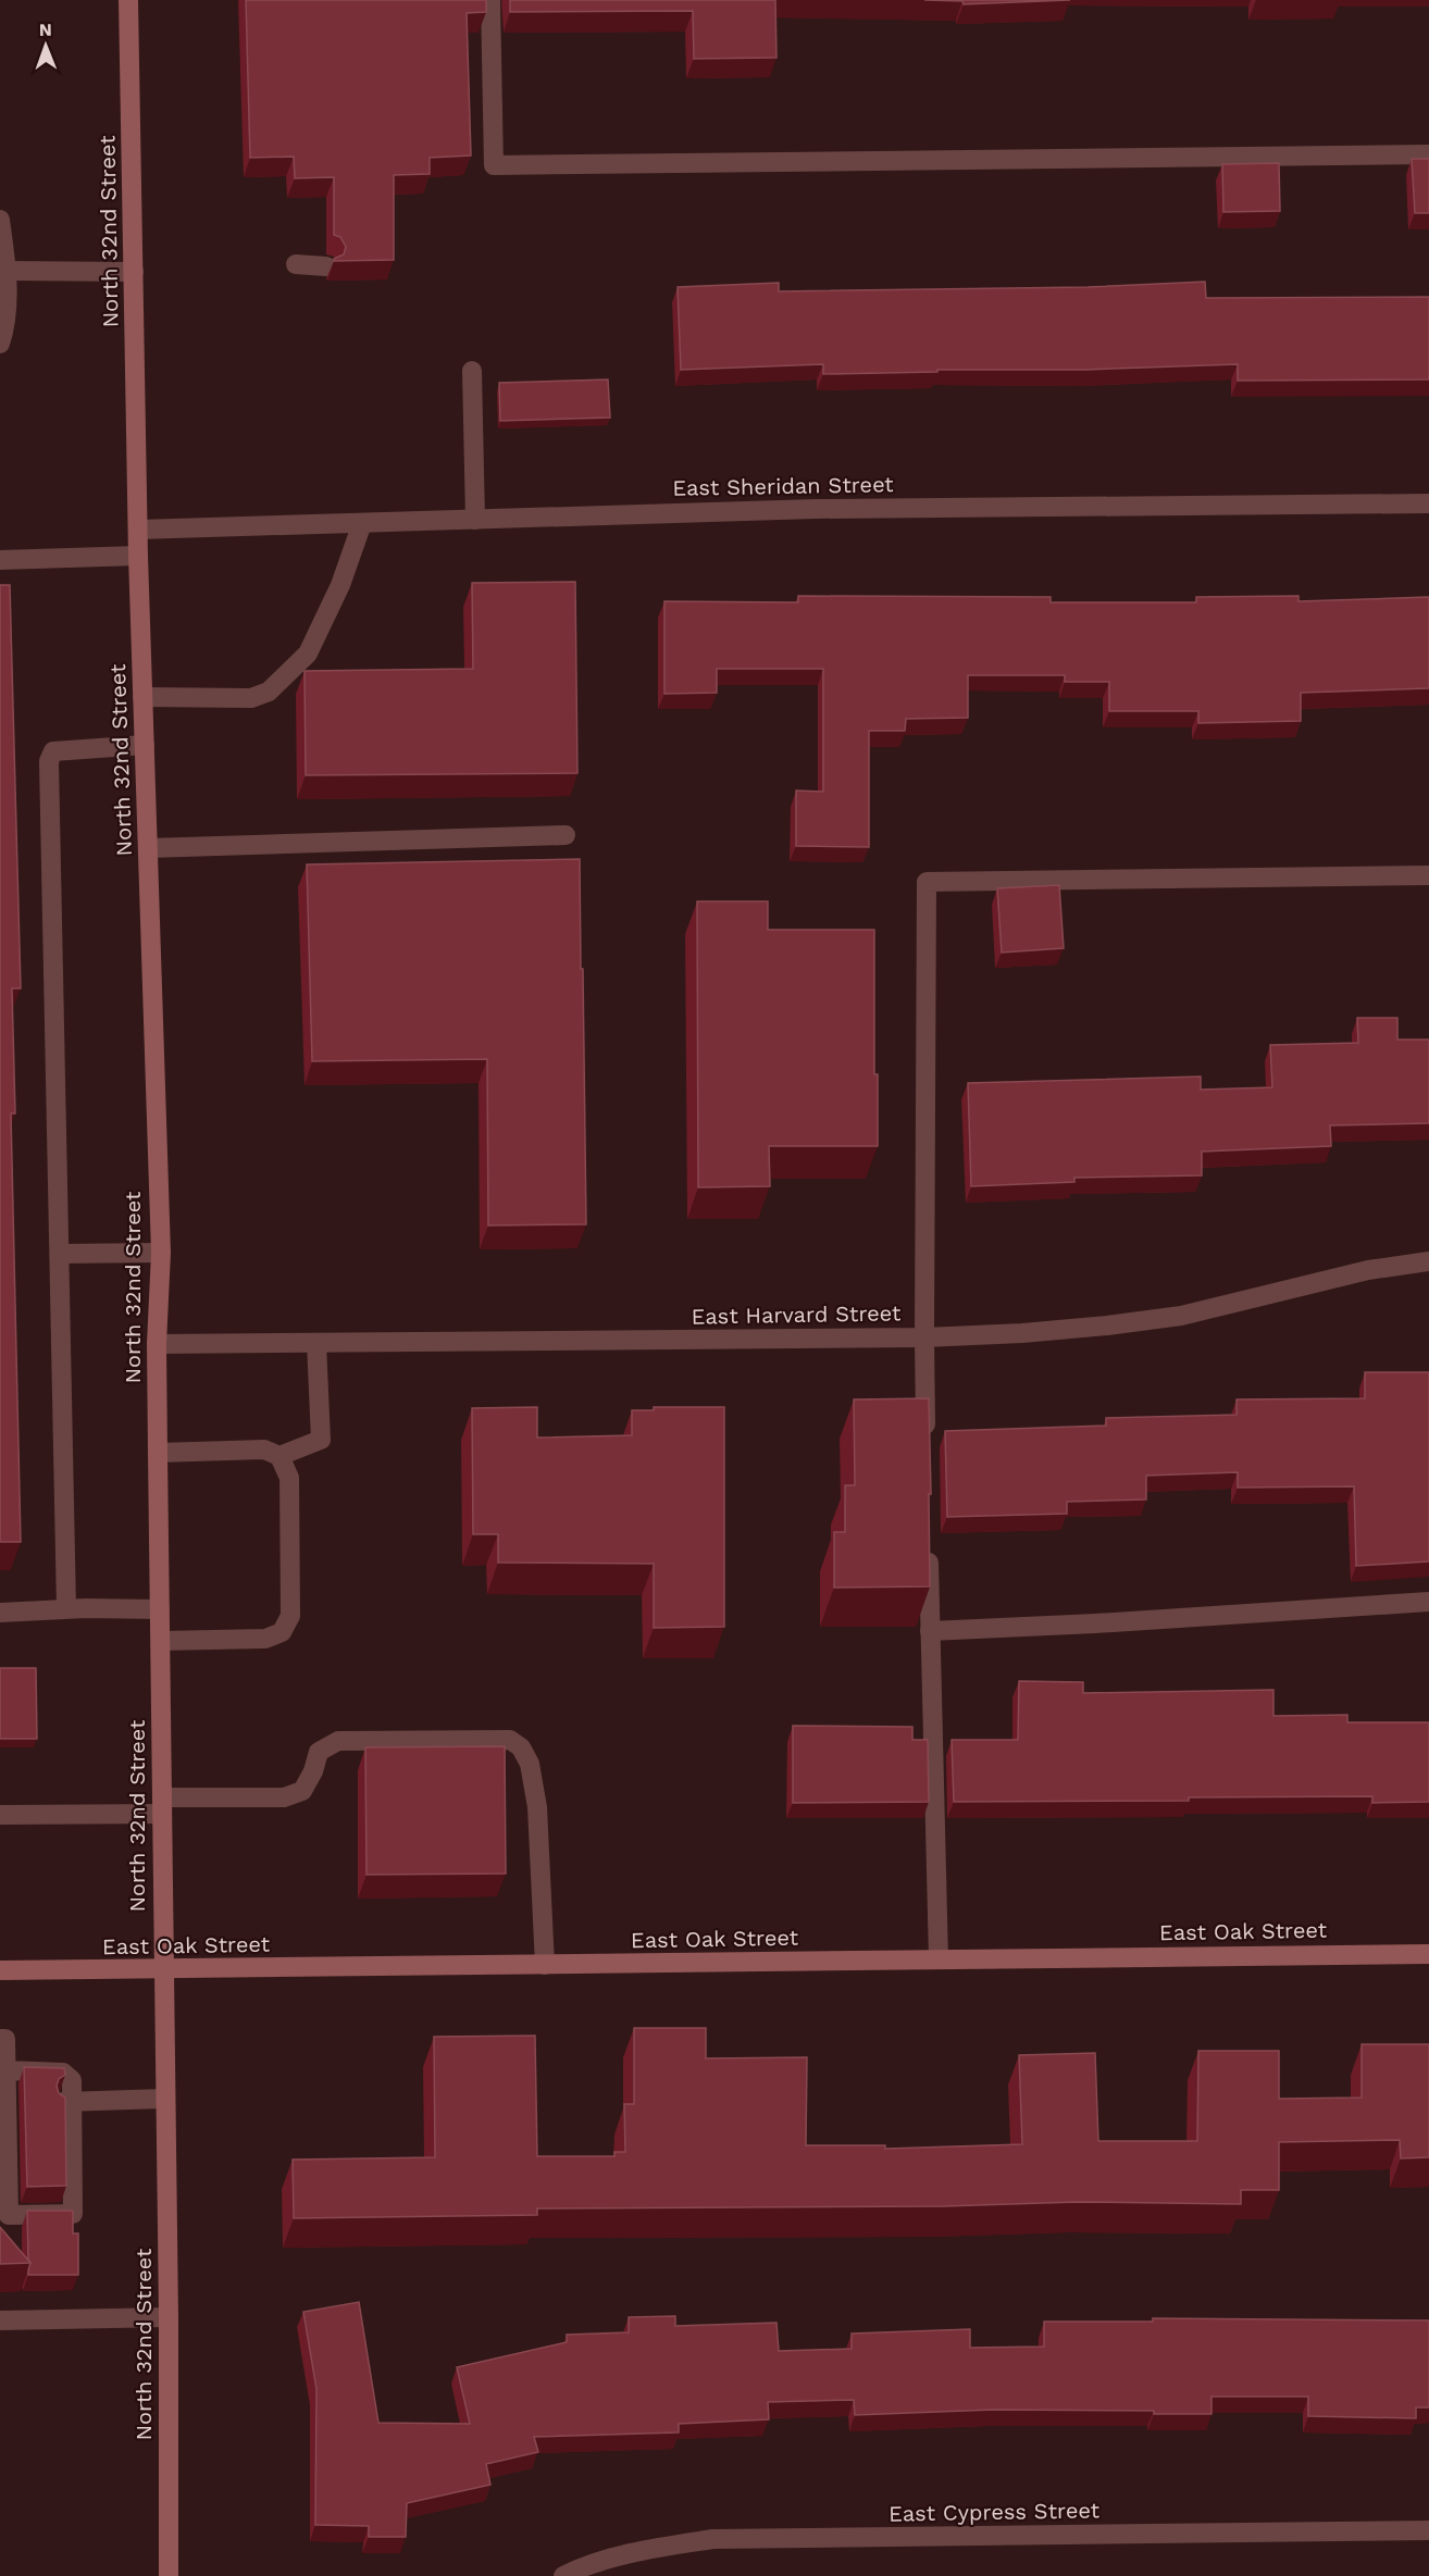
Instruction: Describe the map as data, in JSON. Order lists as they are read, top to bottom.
{
  "streets": {
    "main road": ["North 32nd Street", "East Oak Street"],
    "street": ["East Sheridan Street", "East Harvard Street", "East Cypress Street"]
  },
  "crossings": [
    ["North 32nd Street", "East Sheridan Street"],
    ["North 32nd Street", "East Harvard Street"],
    ["North 32nd Street", "East Oak Street"]
  ],
  "north": "top"
}
